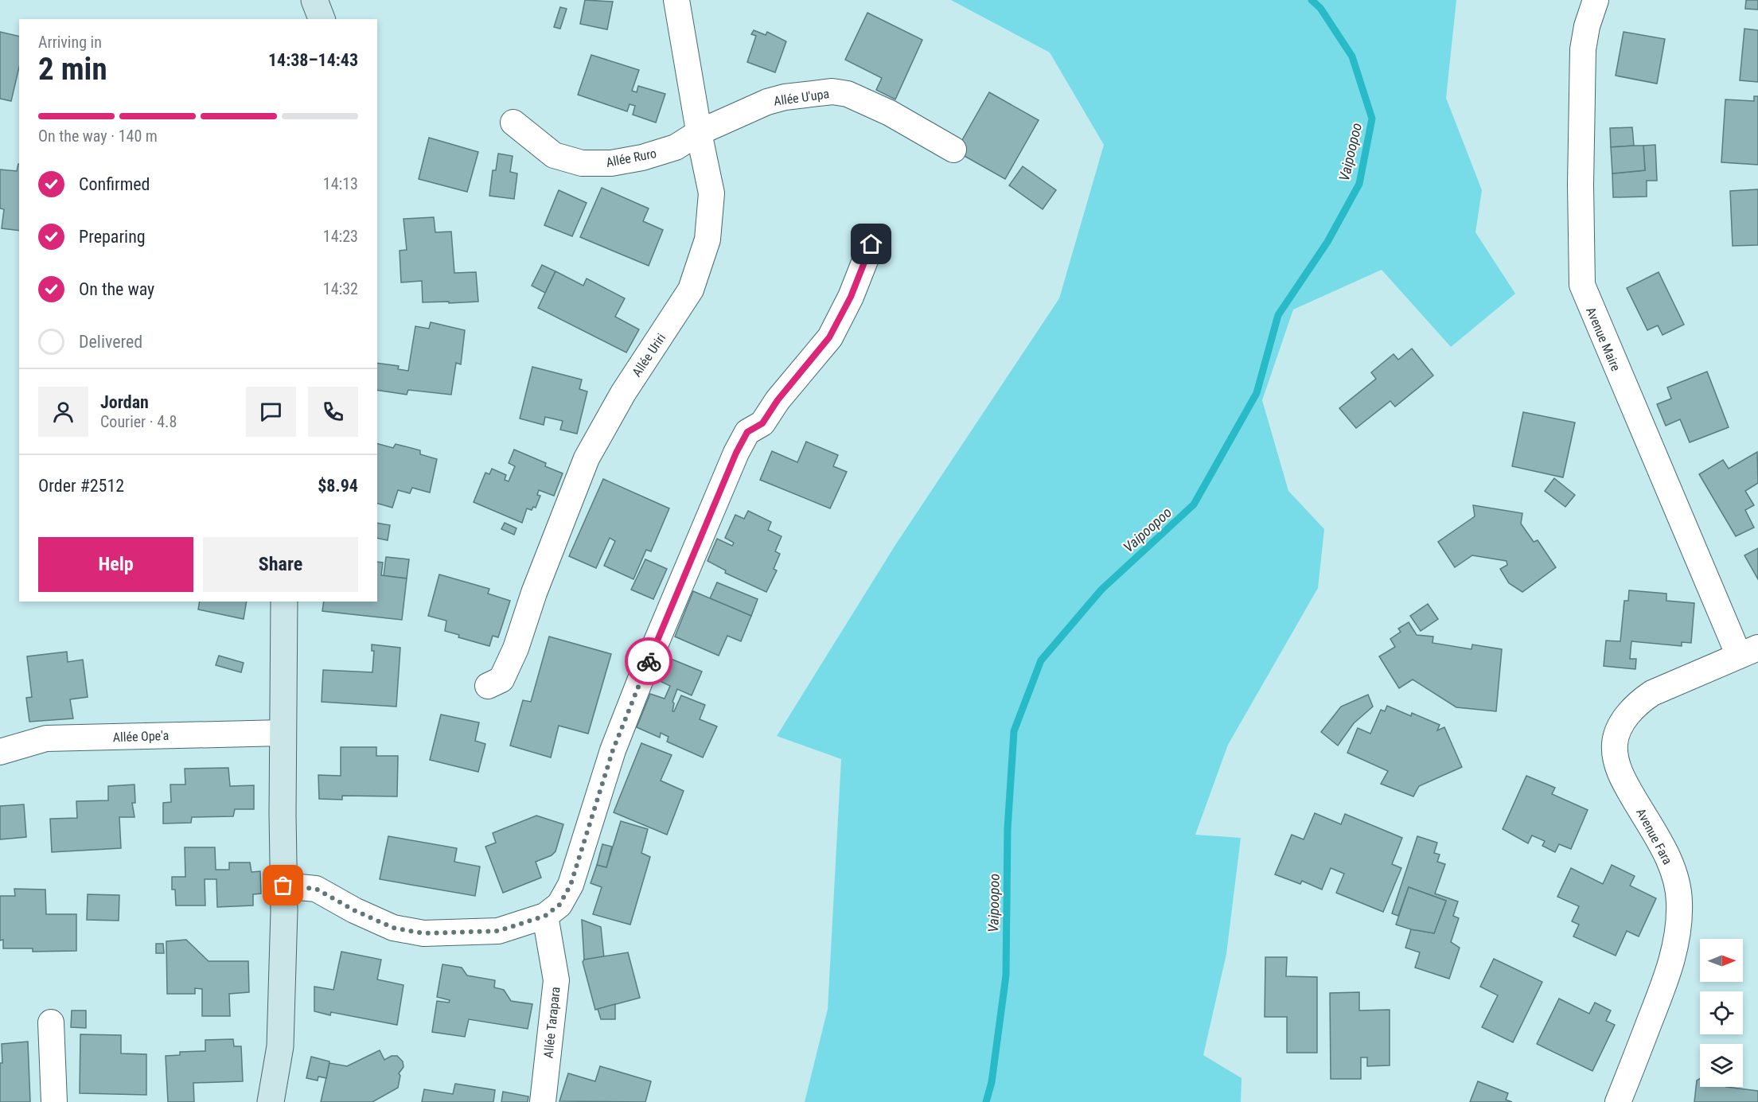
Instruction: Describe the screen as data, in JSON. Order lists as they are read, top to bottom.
{
  "streets": {
    "street": [
      "Allée U'upa",
      "Allée Ruro",
      "Avenue Maire",
      "Allée Uriri",
      "Allée Ope'a",
      "Avenue Fara",
      "Allée Tarapara"
    ]
  },
  "crossings": [
    ["Allée U'upa", "Allée Ruro"],
    ["Allée U'upa", "Allée Uriri"],
    ["Allée Ruro", "Allée Uriri"],
    ["Avenue Maire", "Avenue Fara"]
  ],
  "water": ["Vaipoopoo"],
  "north": "right",
  "page": {
    "heading": ["2 min", "Arriving in", "14:38–14:43"],
    "panel": [
      "Jordan",
      "Courier · 4.8",
      "Order #2512",
      "$8.94"
    ],
    "bar": "On the way · 140 m",
    "list": [
      ["Confirmed", "14:13"],
      ["Preparing", "14:23"],
      ["On the way", "14:32"],
      "Delivered"
    ],
    "buttons": ["Help", "Share"]
  }
}
